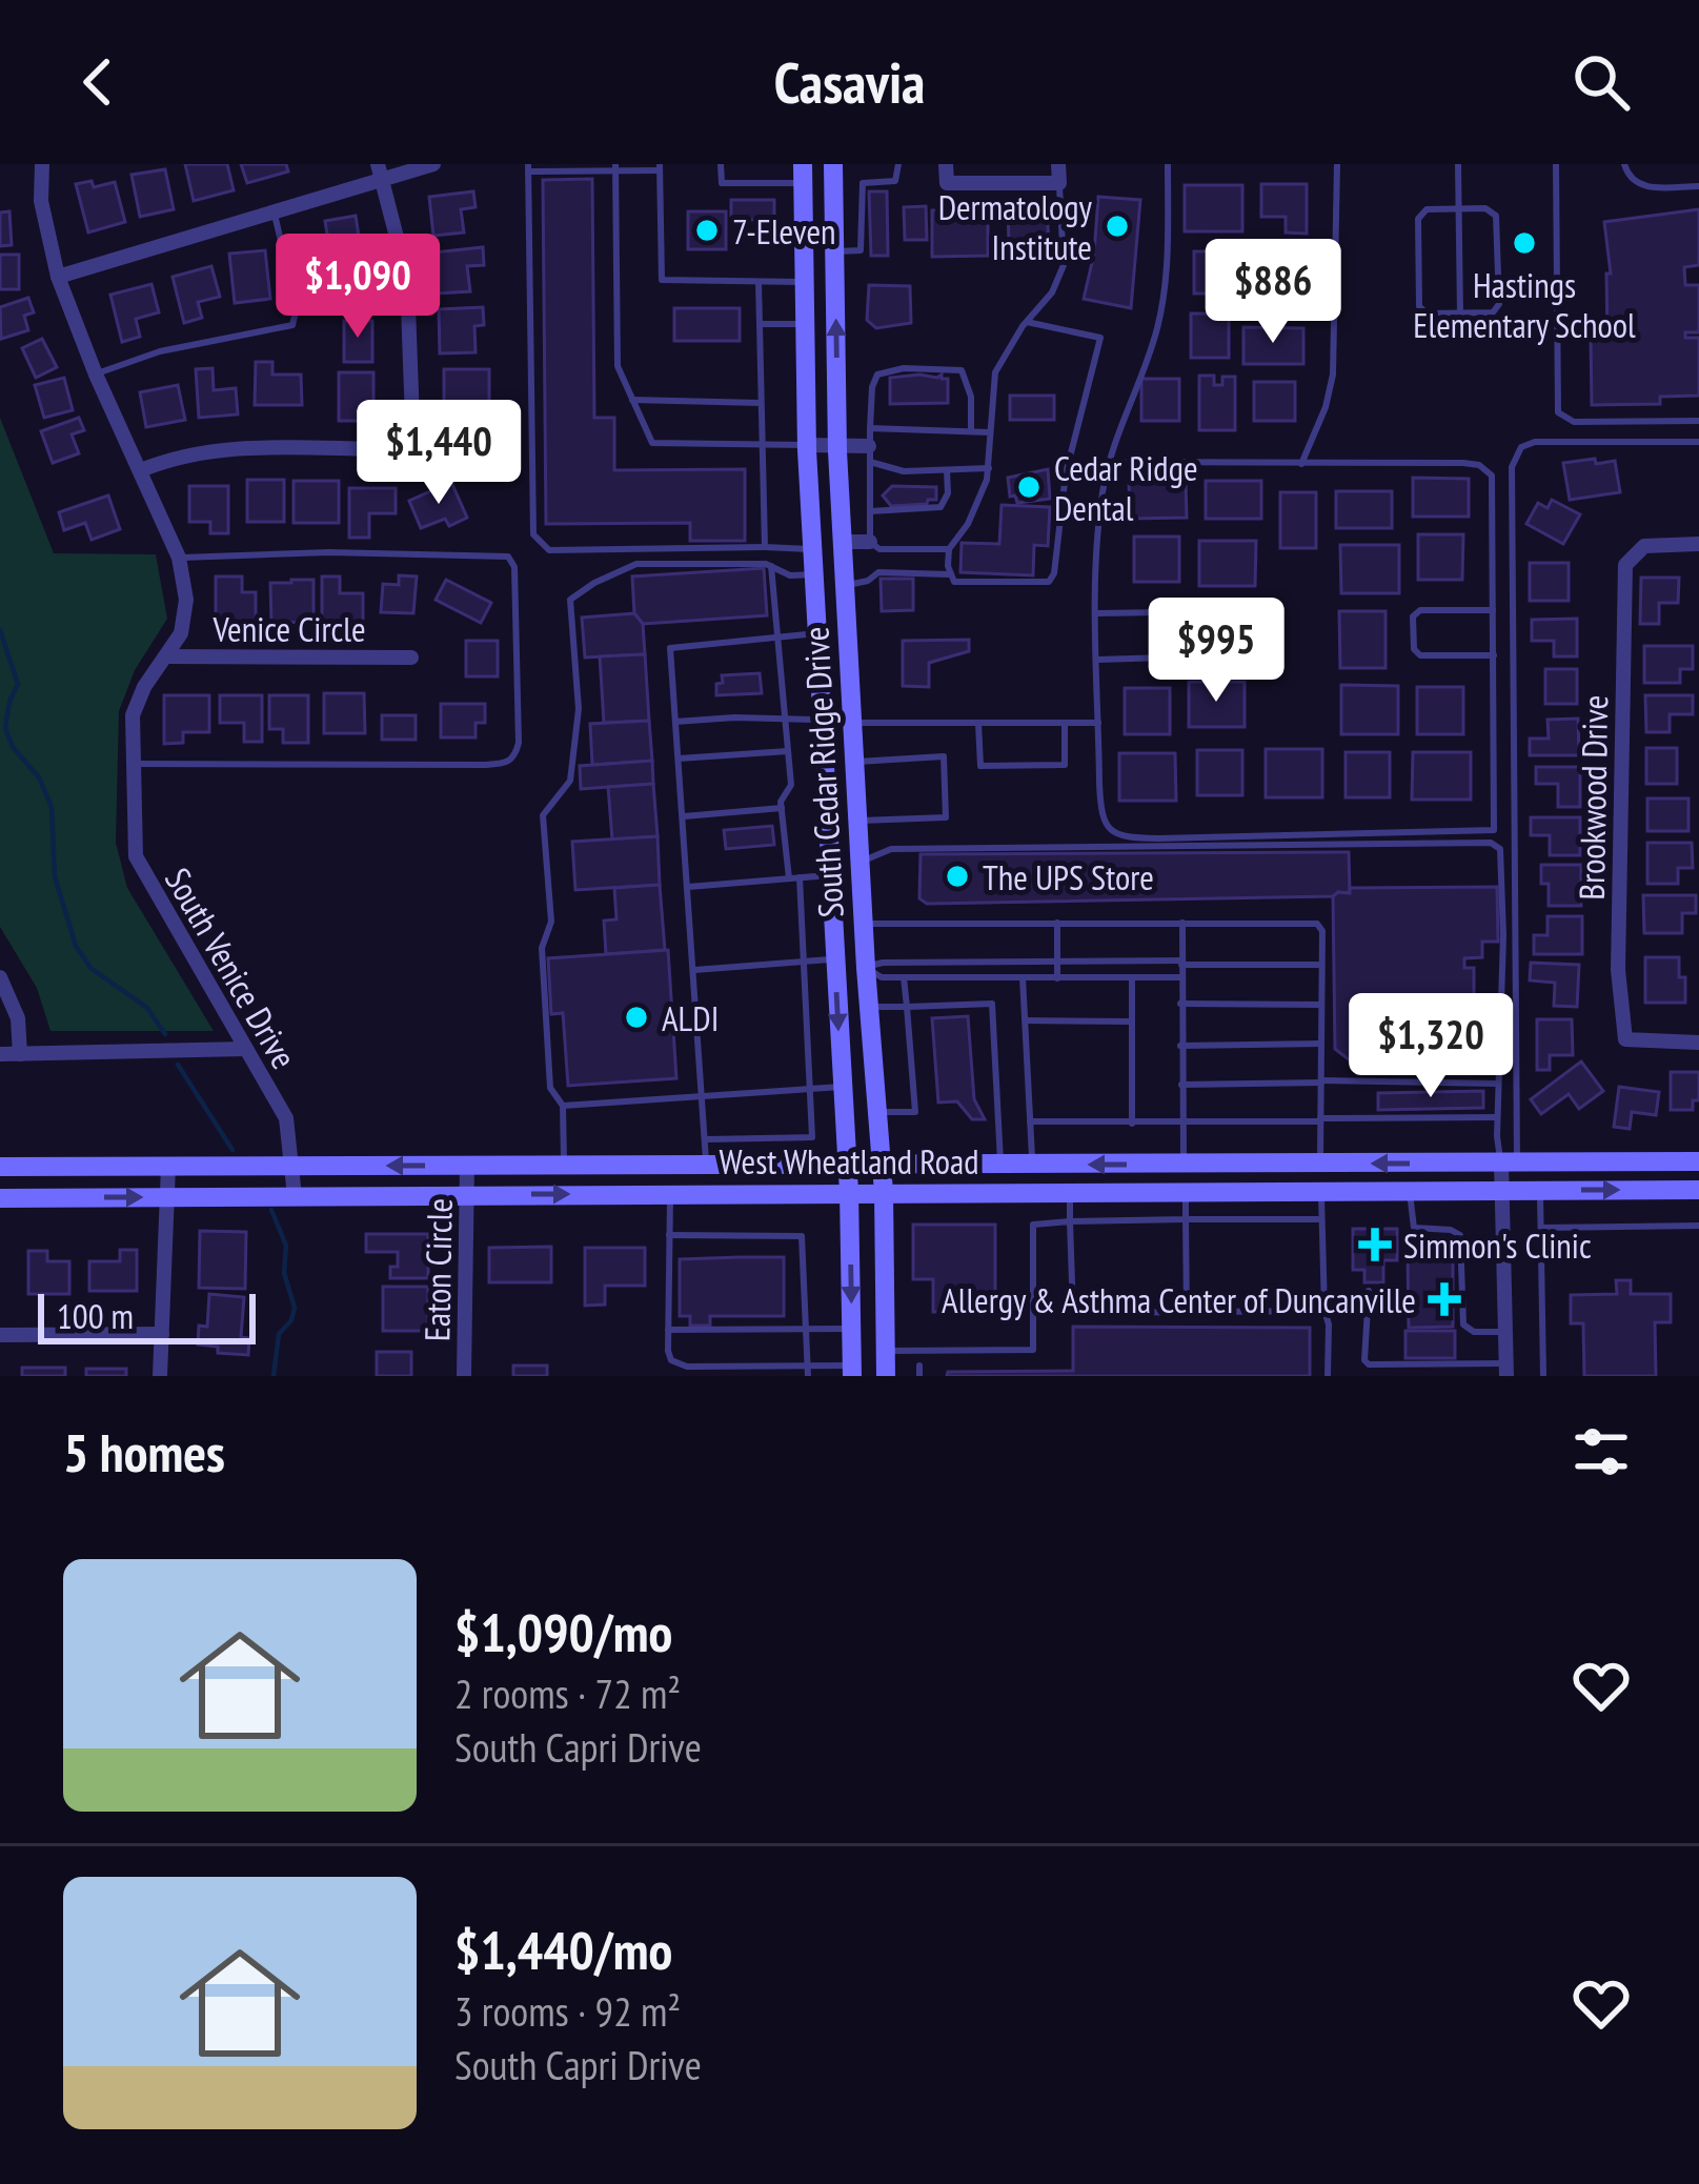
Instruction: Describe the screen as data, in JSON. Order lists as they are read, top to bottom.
{
  "streets": {
    "main road": ["South Cedar Ridge Drive", "West Wheatland Road"],
    "street": [
      "Venice Circle",
      "Brookwood Drive",
      "South Venice Drive",
      "Eaton Circle"
    ]
  },
  "crossings": [
    ["Venice Circle", "South Venice Drive"],
    ["South Cedar Ridge Drive", "West Wheatland Road"],
    ["South Venice Drive", "West Wheatland Road"],
    ["West Wheatland Road", "Eaton Circle"]
  ],
  "places": {
    "other": [
      "Dermatology Institute",
      "7-Eleven",
      "Hastings Elementary School",
      "Cedar Ridge Dental",
      "The UPS Store",
      "ALDI"
    ],
    "health": ["Simmon's Clinic", "Allergy & Asthma Center of Duncanville"]
  },
  "scale_bar": "100 m",
  "page": {
    "header": "Casavia",
    "price": [
      "$1,090",
      "$886",
      "$1,440",
      "$995",
      "$1,320"
    ],
    "scale": "100 m",
    "heading": "5 homes",
    "list": [
      {
        "name": "$1,090/mo",
        "note": "2 rooms · 72 m² · South Capri Drive"
      },
      {
        "name": "$1,440/mo",
        "note": "3 rooms · 92 m² · South Capri Drive"
      }
    ]
  }
}
